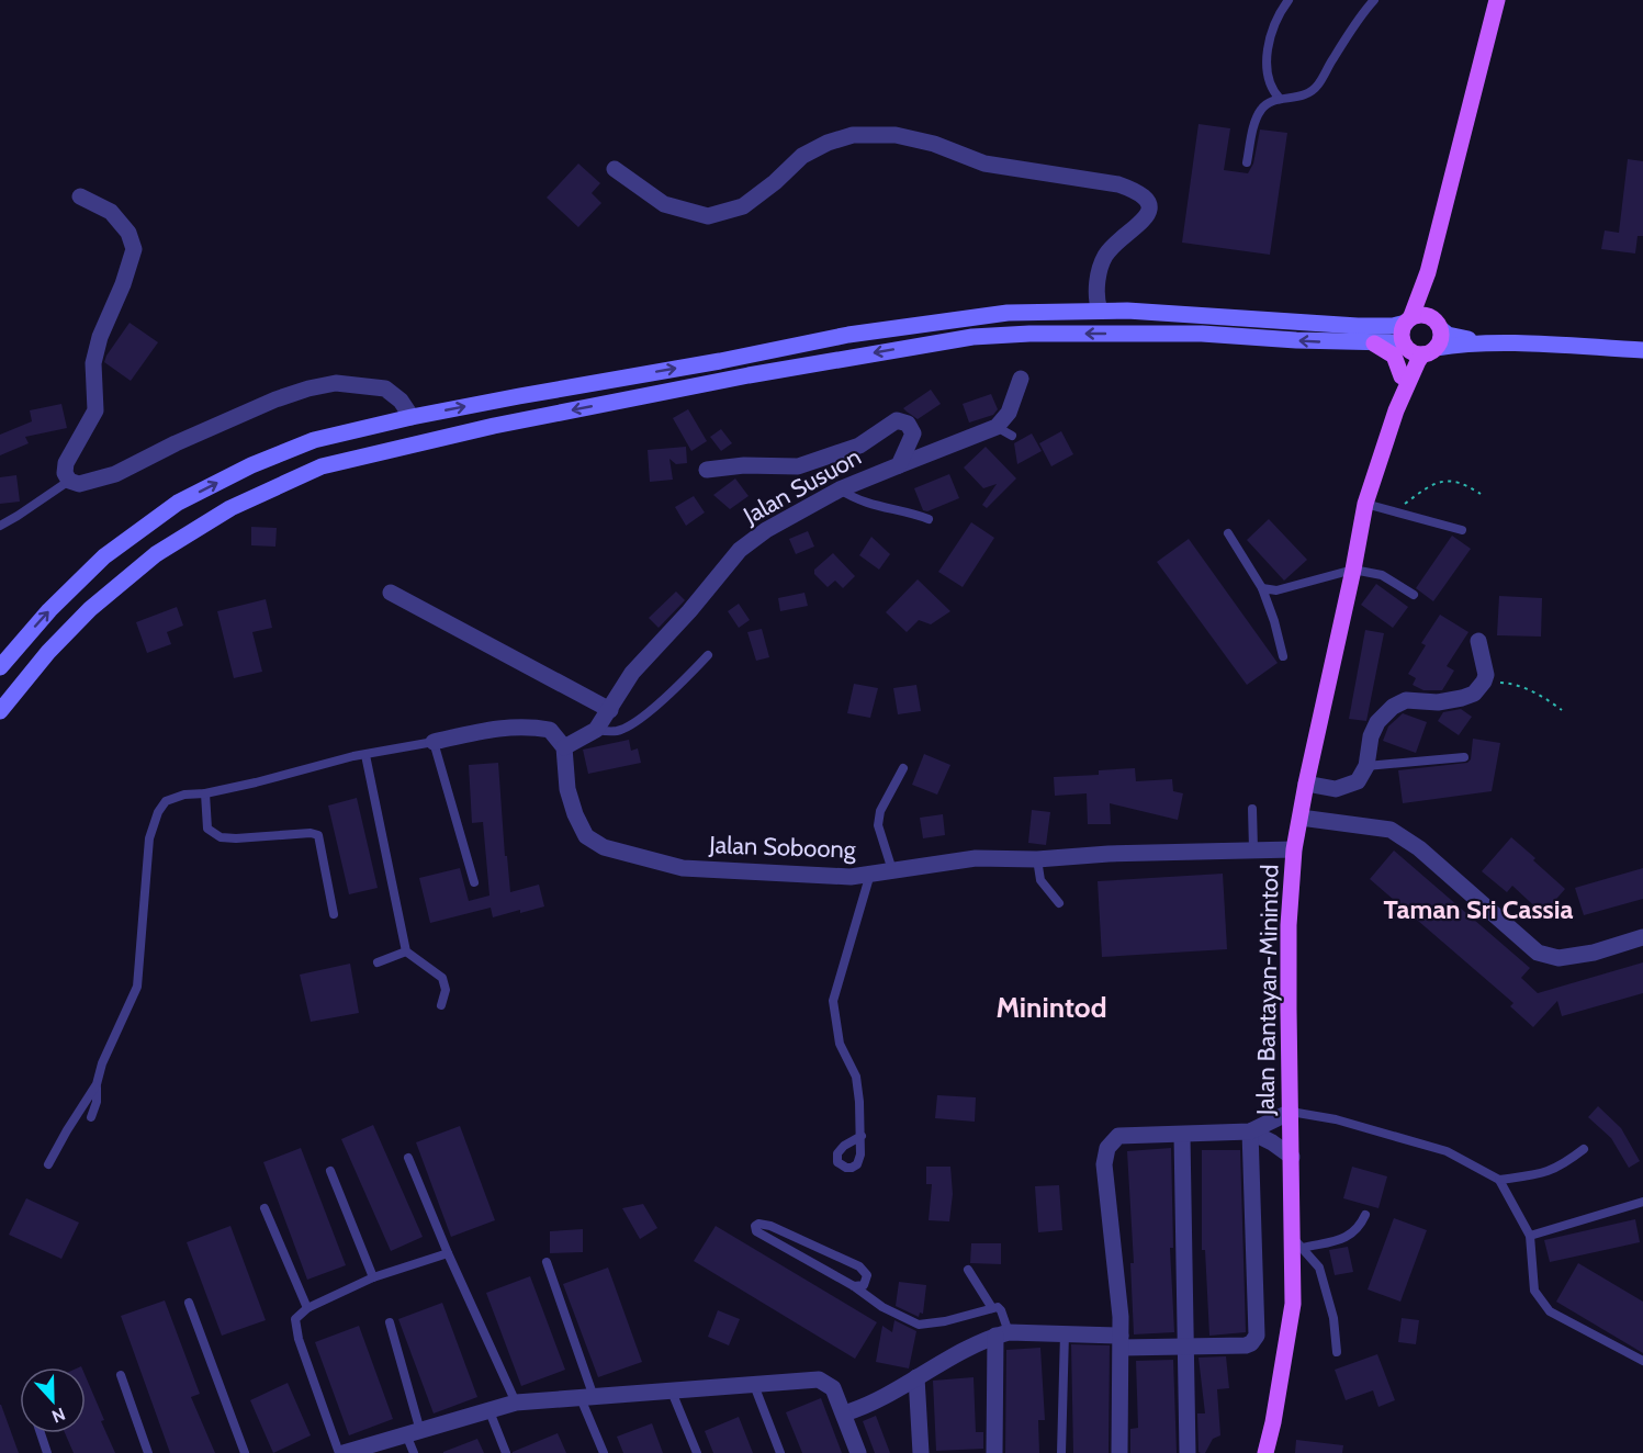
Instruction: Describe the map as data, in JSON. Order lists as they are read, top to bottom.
{
  "streets": {
    "main road": ["Jalan Bantayan-Minintod"],
    "street": ["Jalan Susuon", "Jalan Soboong"]
  },
  "crossings": [
    ["Jalan Susuon", "Jalan Soboong"],
    ["Jalan Soboong", "Jalan Bantayan-Minintod"]
  ],
  "districts": ["Taman Sri Cassia", "Minintod"],
  "north": "bottom"
}
